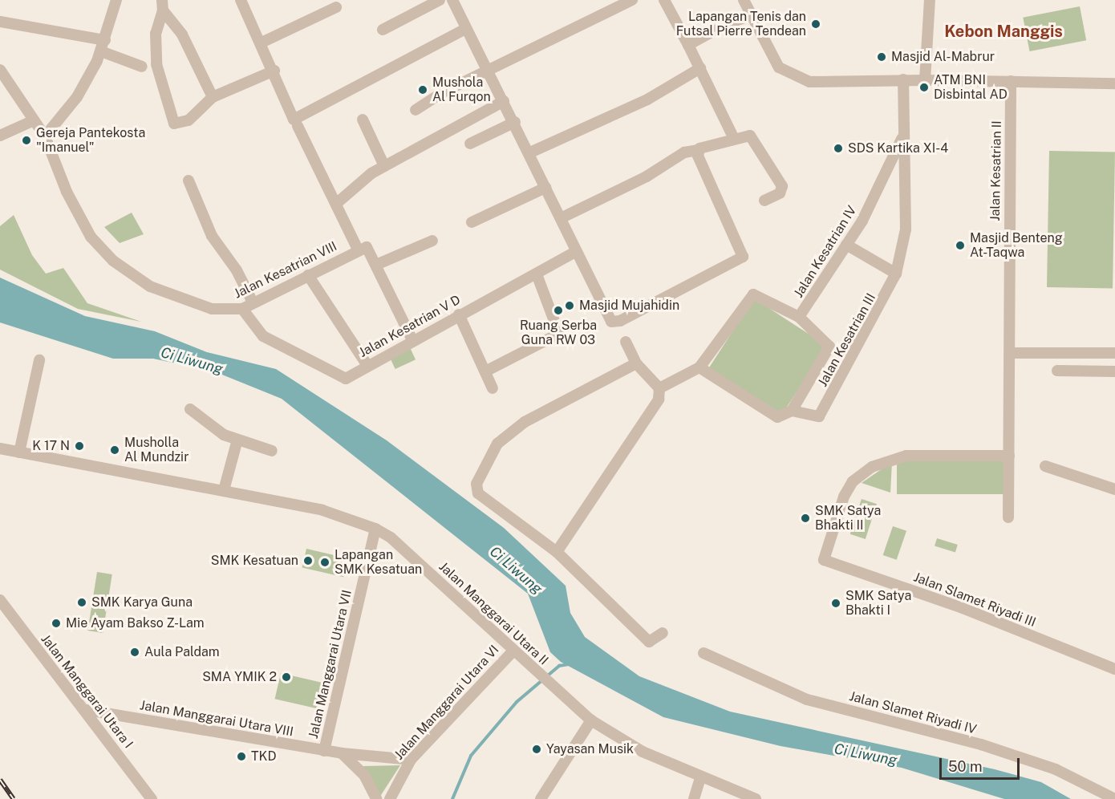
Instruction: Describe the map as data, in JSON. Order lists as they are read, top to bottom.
{
  "streets": {
    "street": [
      "Jalan Kesatrian II",
      "Jalan Kesatrian IV",
      "Jalan Kesatrian VIII",
      "Jalan Kesatrian V D",
      "Jalan Kesatrian III",
      "Jalan Slamet Riyadi III",
      "Jalan Manggarai Utara II",
      "Jalan Manggarai Utara VII",
      "Jalan Manggarai Utara I",
      "Jalan Manggarai Utara VI",
      "Jalan Slamet Riyadi IV",
      "Jalan Manggarai Utara VIII"
    ]
  },
  "crossings": [
    ["Jalan Kesatrian II", "Jalan Slamet Riyadi III"],
    ["Jalan Kesatrian IV", "Jalan Kesatrian III"],
    ["Jalan Kesatrian VIII", "Jalan Kesatrian V D"],
    ["Jalan Manggarai Utara II", "Jalan Manggarai Utara VII"],
    ["Jalan Manggarai Utara II", "Jalan Manggarai Utara VI"],
    ["Jalan Manggarai Utara VII", "Jalan Manggarai Utara VIII"],
    ["Jalan Manggarai Utara I", "Jalan Manggarai Utara VIII"],
    ["Jalan Manggarai Utara VI", "Jalan Manggarai Utara VIII"]
  ],
  "districts": ["Kebon Manggis"],
  "water": ["Ci Liwung"],
  "places": [
    "Lapangan Tenis dan Futsal Pierre Tendean",
    "Masjid Al-Mabrur",
    "ATM BNI Disbintal AD",
    "Mushola Al Furqon",
    "Gereja Pantekosta \"Imanuel\"",
    "SDS Kartika XI-4",
    "Masjid Benteng At-Taqwa",
    "Masjid Mujahidin",
    "Ruang Serba Guna RW 03",
    "K 17 N",
    "Musholla Al Mundzir",
    "SMK Satya Bhakti II",
    "SMK Kesatuan",
    "Lapangan SMK Kesatuan",
    "SMK Karya Guna",
    "SMK Satya Bhakti I",
    "Mie Ayam Bakso Z-Lam",
    "Aula Paldam",
    "SMA YMIK 2",
    "Yayasan Musik",
    "TKD"
  ],
  "scale_bar": "50 m"
}
